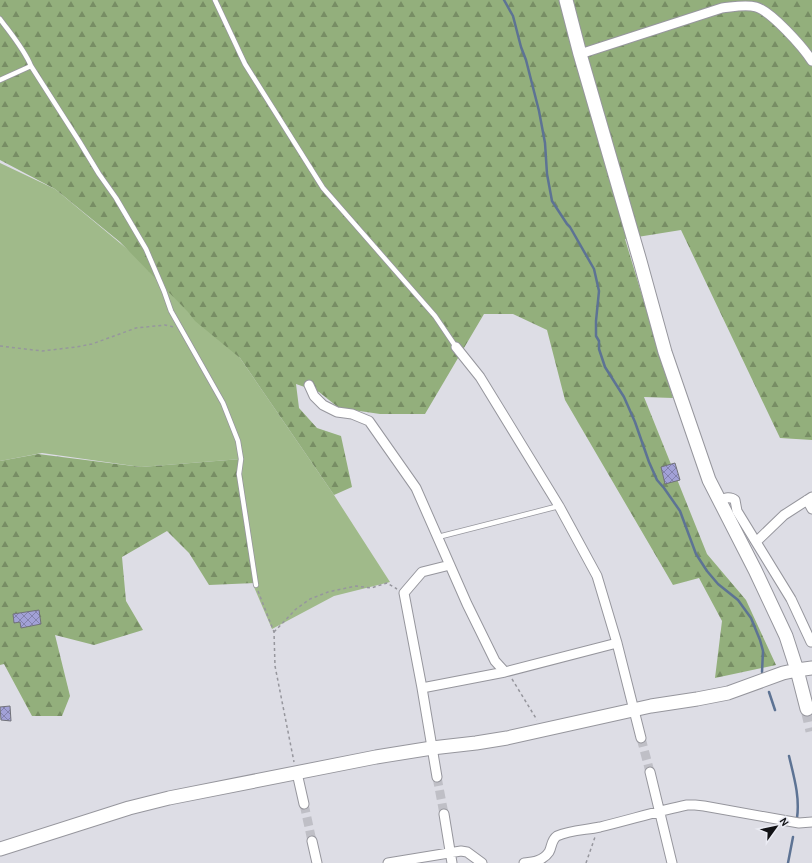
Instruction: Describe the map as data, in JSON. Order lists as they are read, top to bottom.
{
  "north": "top right"
}
